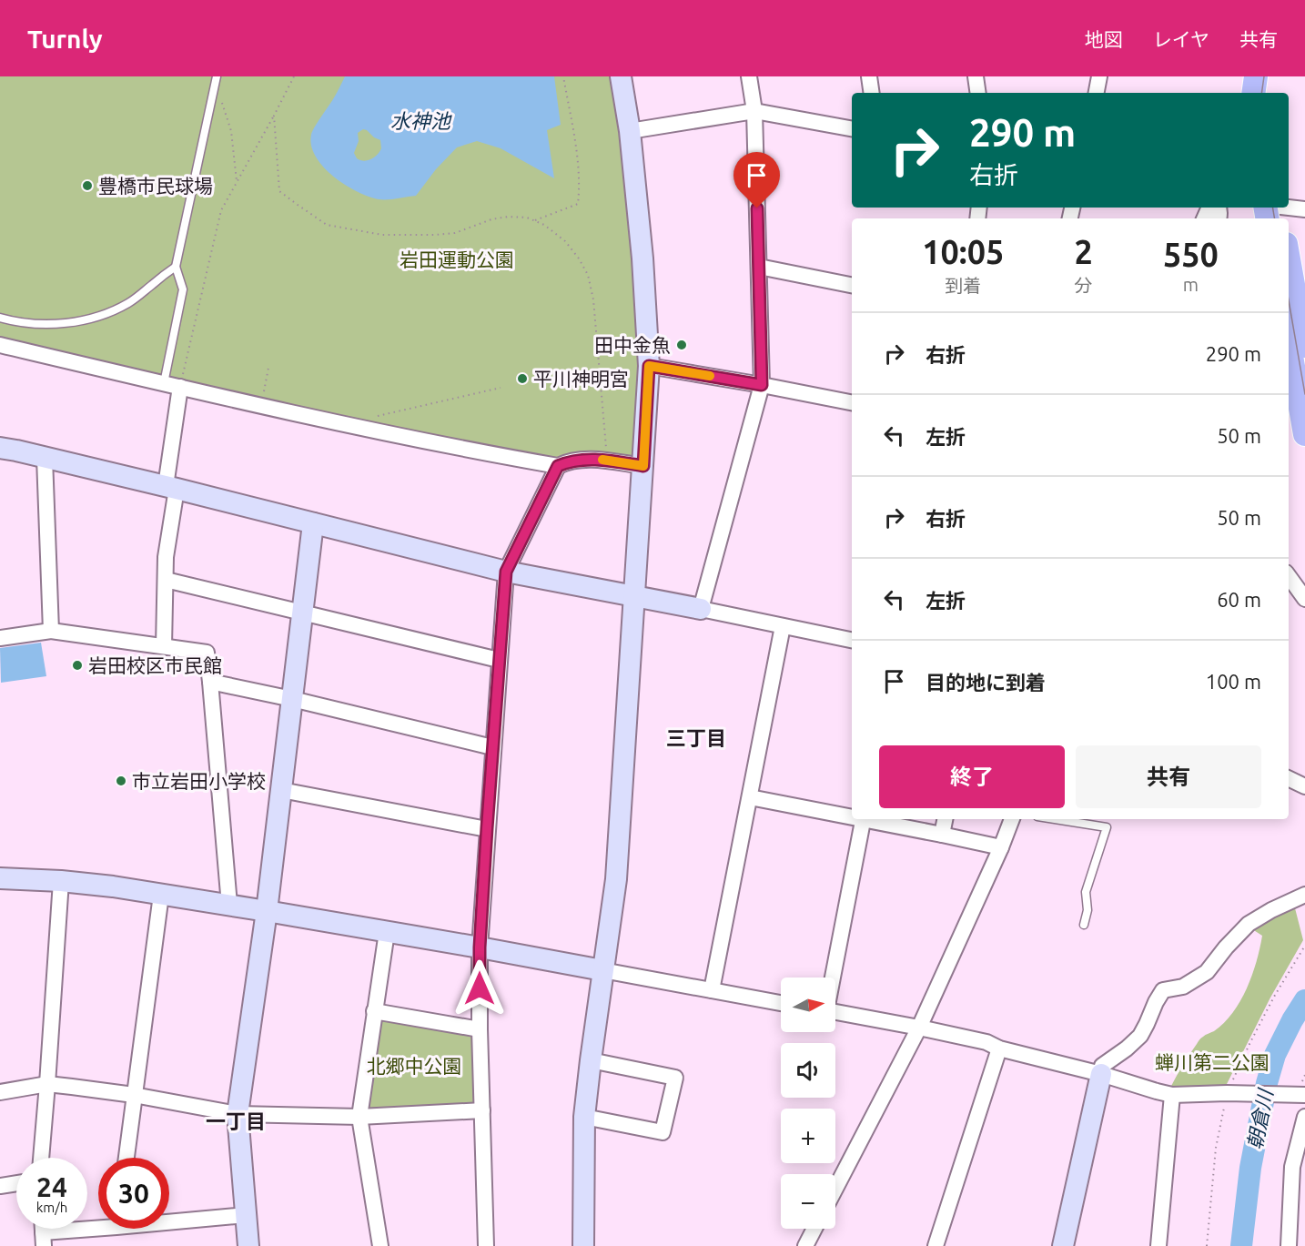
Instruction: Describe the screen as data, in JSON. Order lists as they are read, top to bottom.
{
  "districts": ["三丁目", "一丁目"],
  "water": ["水神池", "朝倉川"],
  "parks": ["岩田運動公園", "蝉川第二公園", "北郷中公園"],
  "places": [
    "豊橋市民球場",
    "田中金魚",
    "平川神明宮",
    "岩田校区市民館",
    "市立岩田小学校"
  ],
  "north": "right",
  "page": {
    "header": "Turnly",
    "nav": ["地図", "レイヤ", "共有"],
    "turn": ["290 m", "右折"],
    "eta": [
      "10:05",
      "到着",
      "2",
      "分",
      "550",
      "m"
    ],
    "list": [
      {
        "name": "右折",
        "value": "290 m"
      },
      {
        "name": "左折",
        "value": "50 m"
      },
      {
        "name": "右折",
        "value": "50 m"
      },
      {
        "name": "左折",
        "value": "60 m"
      },
      {
        "name": "目的地に到着",
        "value": "100 m"
      }
    ],
    "buttons": ["終了", "共有"],
    "map_buttons": ["+", "−"],
    "speed": "24 km/h",
    "limit": "30"
  }
}
